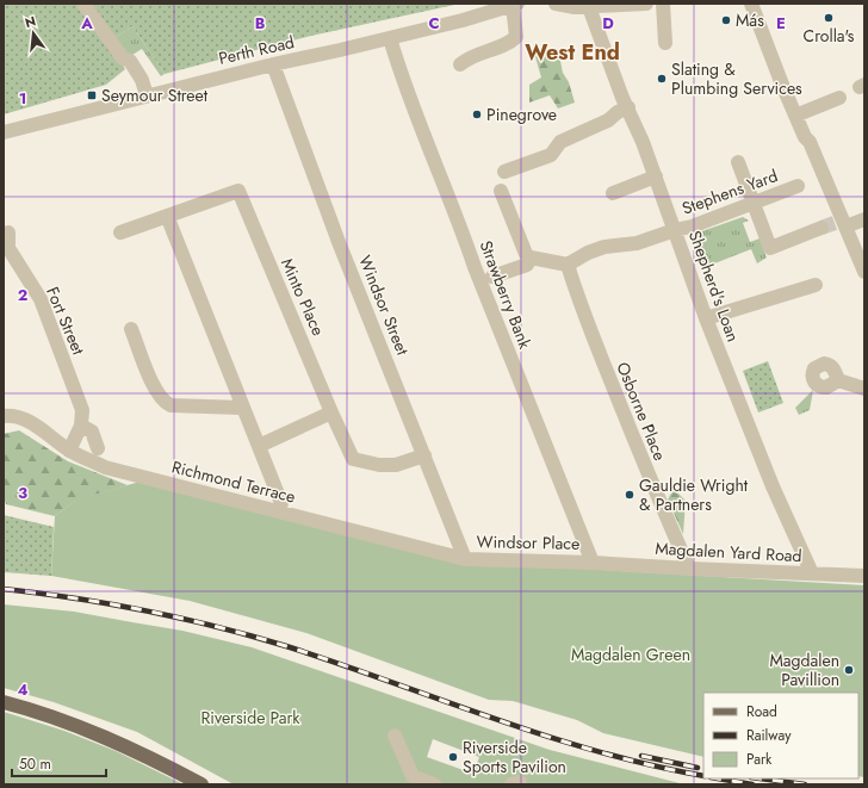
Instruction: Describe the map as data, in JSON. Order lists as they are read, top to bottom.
{
  "streets": {
    "street": [
      "Perth Road",
      "Stephens Yard",
      "Shepherd's Loan",
      "Strawberry Bank",
      "Minto Place",
      "Windsor Street",
      "Fort Street",
      "Osborne Place",
      "Richmond Terrace",
      "Windsor Place",
      "Magdalen Yard Road"
    ]
  },
  "crossings": [
    ["Perth Road", "Strawberry Bank"],
    ["Perth Road", "Windsor Street"],
    ["Stephens Yard", "Shepherd's Loan"],
    ["Shepherd's Loan", "Magdalen Yard Road"],
    ["Strawberry Bank", "Windsor Place"],
    ["Strawberry Bank", "Magdalen Yard Road"],
    ["Windsor Street", "Richmond Terrace"],
    ["Windsor Street", "Windsor Place"],
    ["Fort Street", "Richmond Terrace"],
    ["Osborne Place", "Magdalen Yard Road"],
    ["Richmond Terrace", "Windsor Place"],
    ["Windsor Place", "Magdalen Yard Road"]
  ],
  "districts": ["West End"],
  "parks": ["Magdalen Green", "Riverside Park"],
  "places": {
    "other": [
      "Crolla's",
      "Más",
      "Slating & Plumbing Services",
      "Pinegrove",
      "Gauldie Wright & Partners",
      "Magdalen Pavillion",
      "Riverside Sports Pavilion"
    ],
    "transit": ["Seymour Street"]
  },
  "legend": ["Road", "Railway", "Park"],
  "scale_bar": "50 m",
  "north": "top",
  "grid": {
    "columns": [
      "A",
      "B",
      "C",
      "D",
      "E"
    ],
    "rows": [
      "1",
      "2",
      "3",
      "4"
    ]
  }
}
